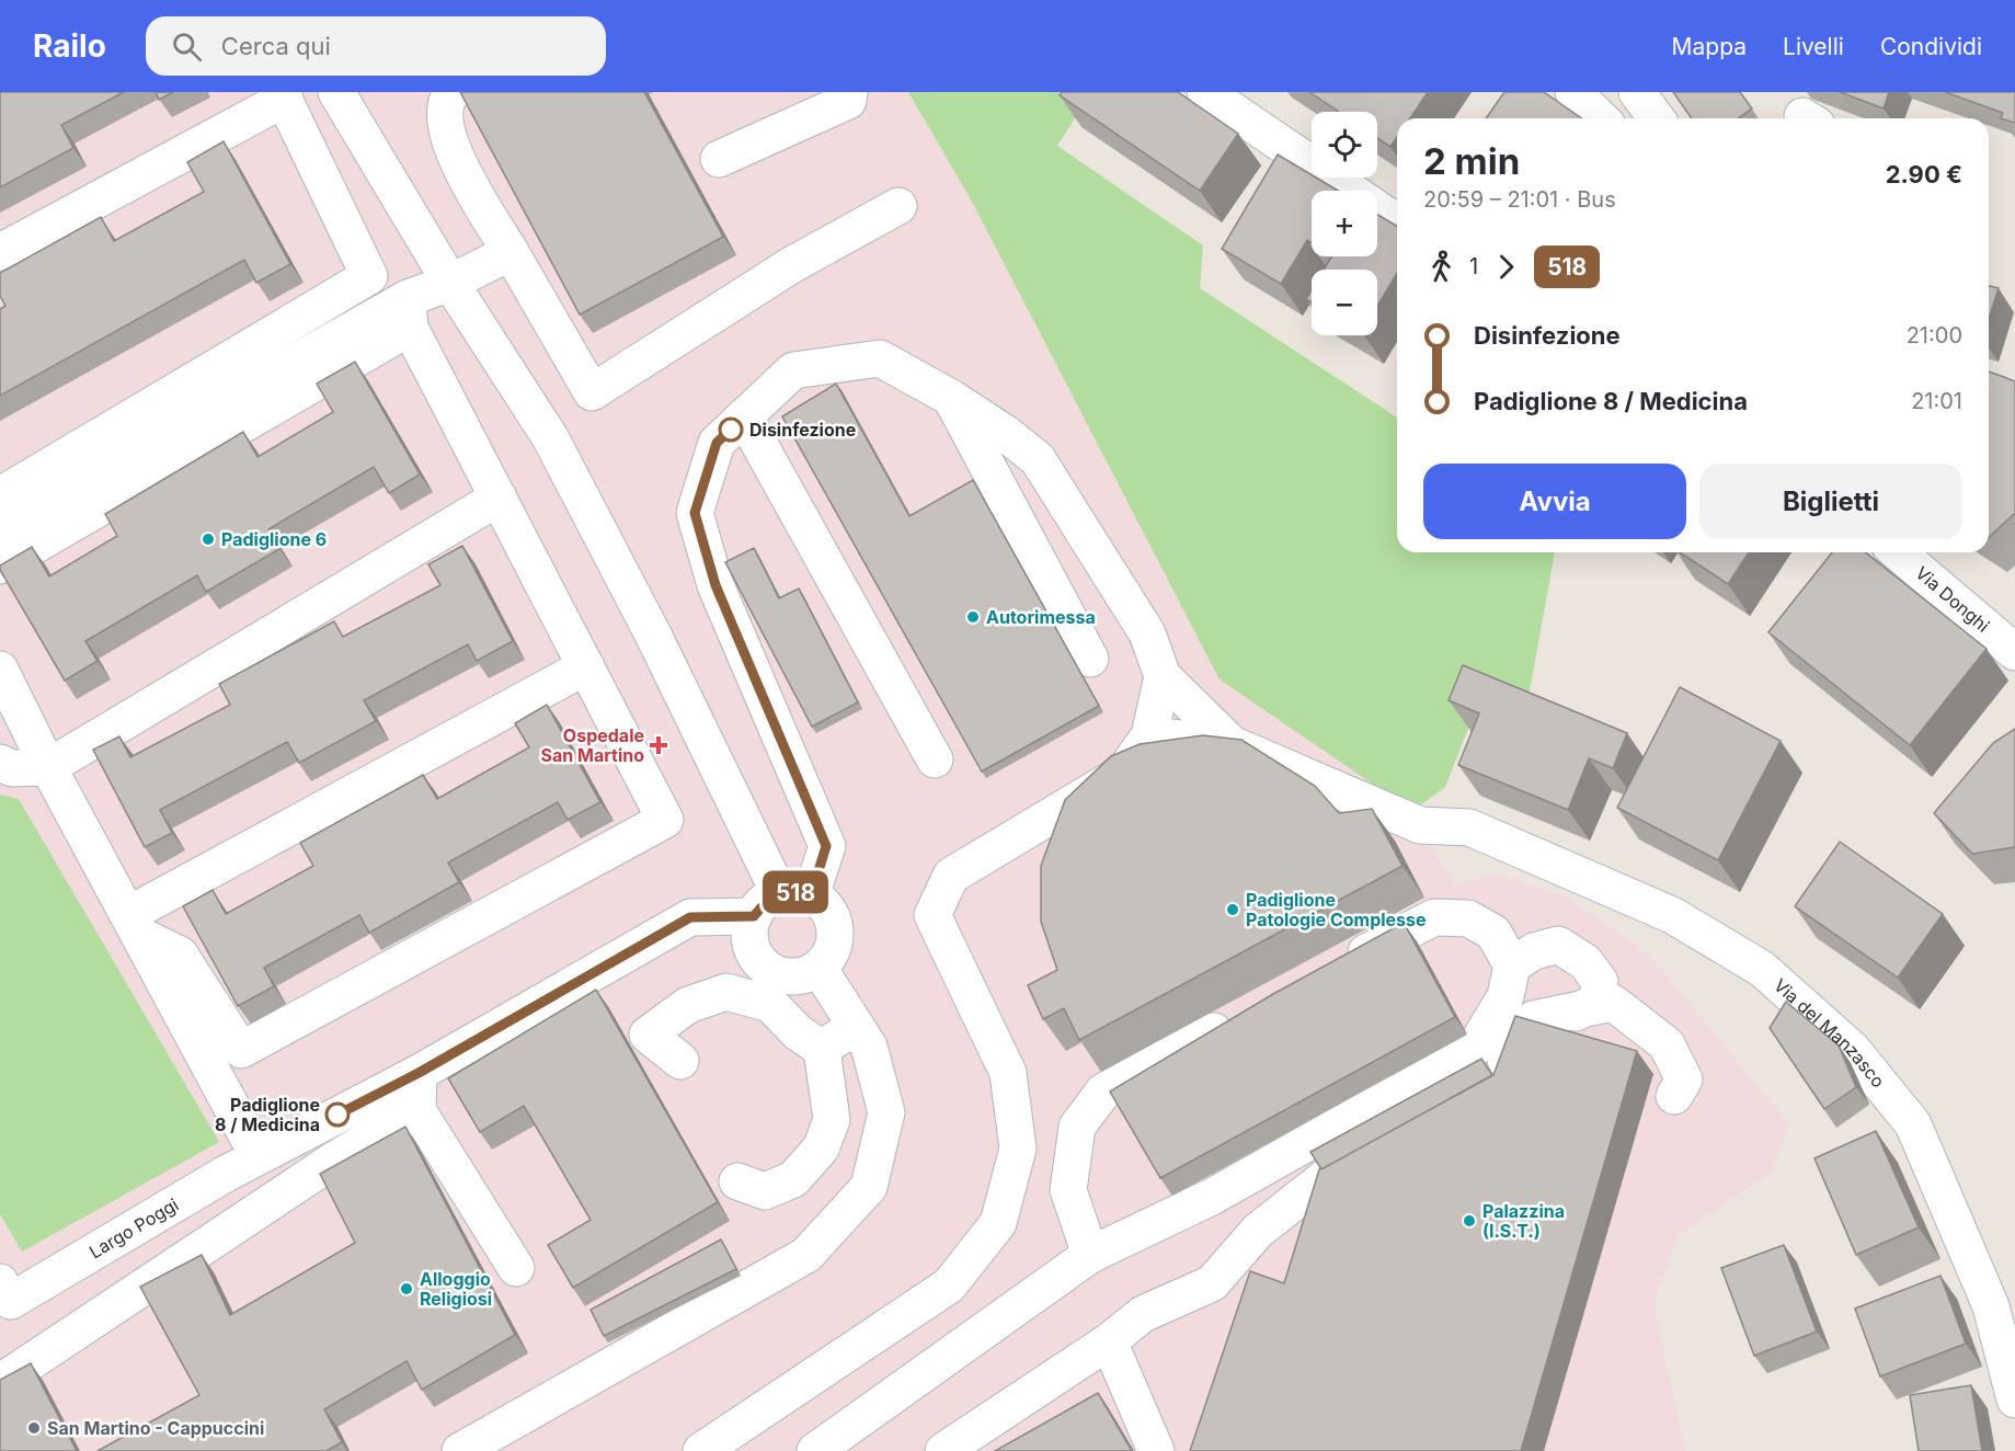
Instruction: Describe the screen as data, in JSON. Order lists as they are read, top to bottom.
{
  "streets": {
    "street": ["Via Donghi", "Via del Manzasco", "Largo Poggi"]
  },
  "places": {
    "other": [
      "Disinfezione",
      "Padiglione 6",
      "Autorimessa",
      "Padiglione Patologie Complesse",
      "Padiglione 8 / Medicina",
      "Palazzina (I.S.T.)",
      "Alloggio Religiosi",
      "San Martino - Cappuccini"
    ],
    "health": ["Ospedale San Martino"]
  },
  "lines": ["bus line 518"],
  "page": {
    "header": "Railo",
    "search": "Cerca qui",
    "nav": ["Mappa", "Livelli", "Condividi"],
    "on_map": "518",
    "map_buttons": ["+", "−"],
    "heading": ["2 min", "20:59 – 21:01 · Bus", "2.90 €"],
    "legs": ["1", "518"],
    "list": [
      {
        "name": "Disinfezione",
        "value": "21:00"
      },
      {
        "name": "Padiglione 8 / Medicina",
        "value": "21:01"
      }
    ],
    "buttons": ["Avvia", "Biglietti"]
  }
}
